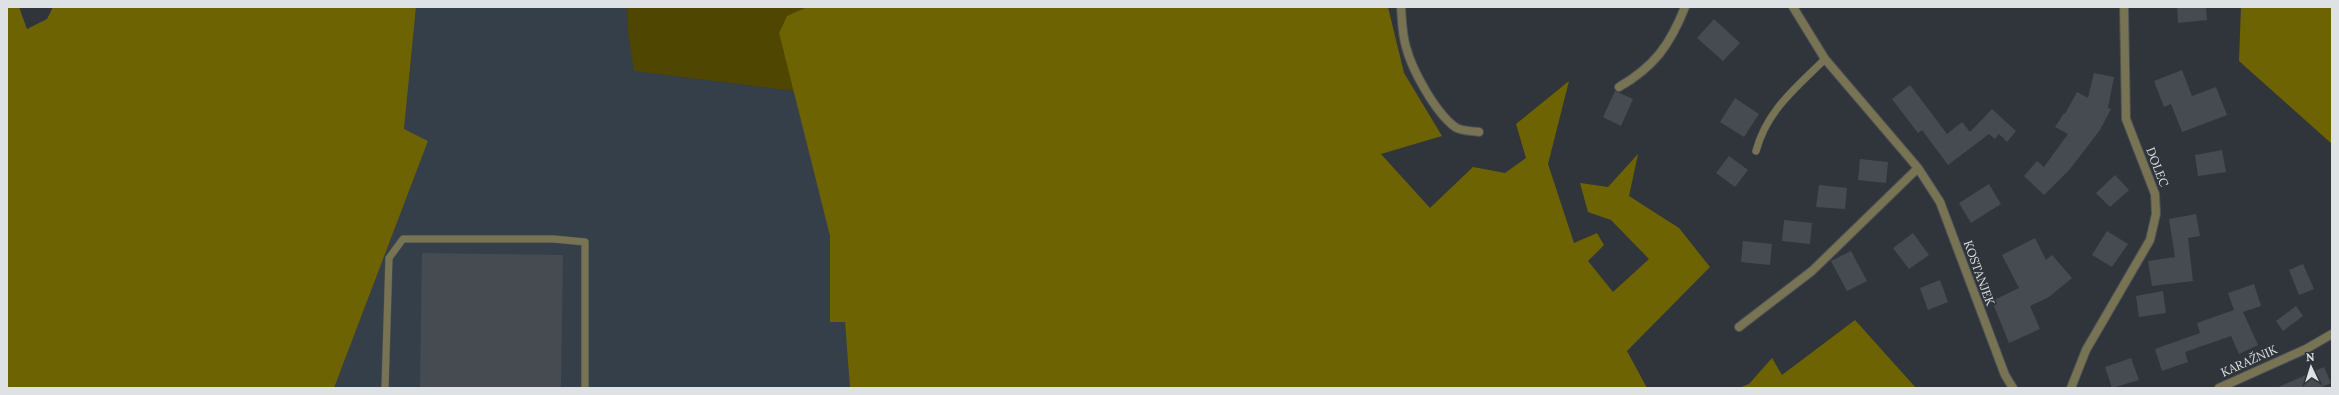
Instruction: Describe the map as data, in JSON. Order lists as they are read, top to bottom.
{
  "streets": {
    "street": ["DOLEC", "KOSTANJEK", "KARAŽNIK"]
  },
  "north": "top"
}
